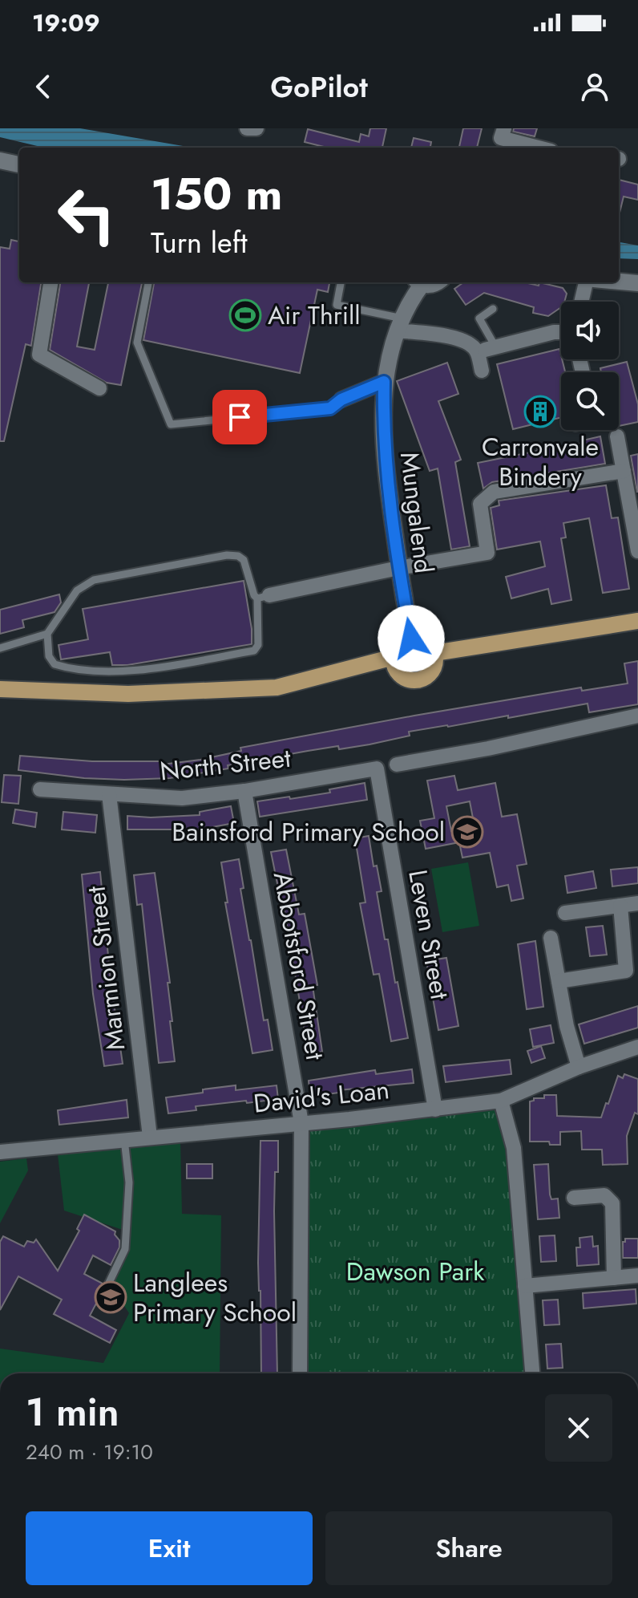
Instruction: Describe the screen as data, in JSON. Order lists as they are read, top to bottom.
{
  "streets": {
    "street": [
      "Mungalend",
      "North Street",
      "Leven Street",
      "Abbotsford Street",
      "Marmion Street",
      "David's Loan"
    ]
  },
  "crossings": [
    ["North Street", "Leven Street"],
    ["North Street", "Abbotsford Street"],
    ["North Street", "Marmion Street"],
    ["Leven Street", "David's Loan"],
    ["Abbotsford Street", "David's Loan"],
    ["Marmion Street", "David's Loan"]
  ],
  "parks": ["Dawson Park"],
  "places": {
    "sports": ["Air Thrill"],
    "building": ["Carronvale Bindery"],
    "school or university": ["Bainsford Primary School", "Langlees Primary School"]
  },
  "page": {
    "status": "19:09",
    "header": "GoPilot",
    "turn": ["150 m", "Turn left"],
    "heading": ["1 min", "240 m · 19:10"],
    "buttons": ["Exit", "Share"]
  }
}
